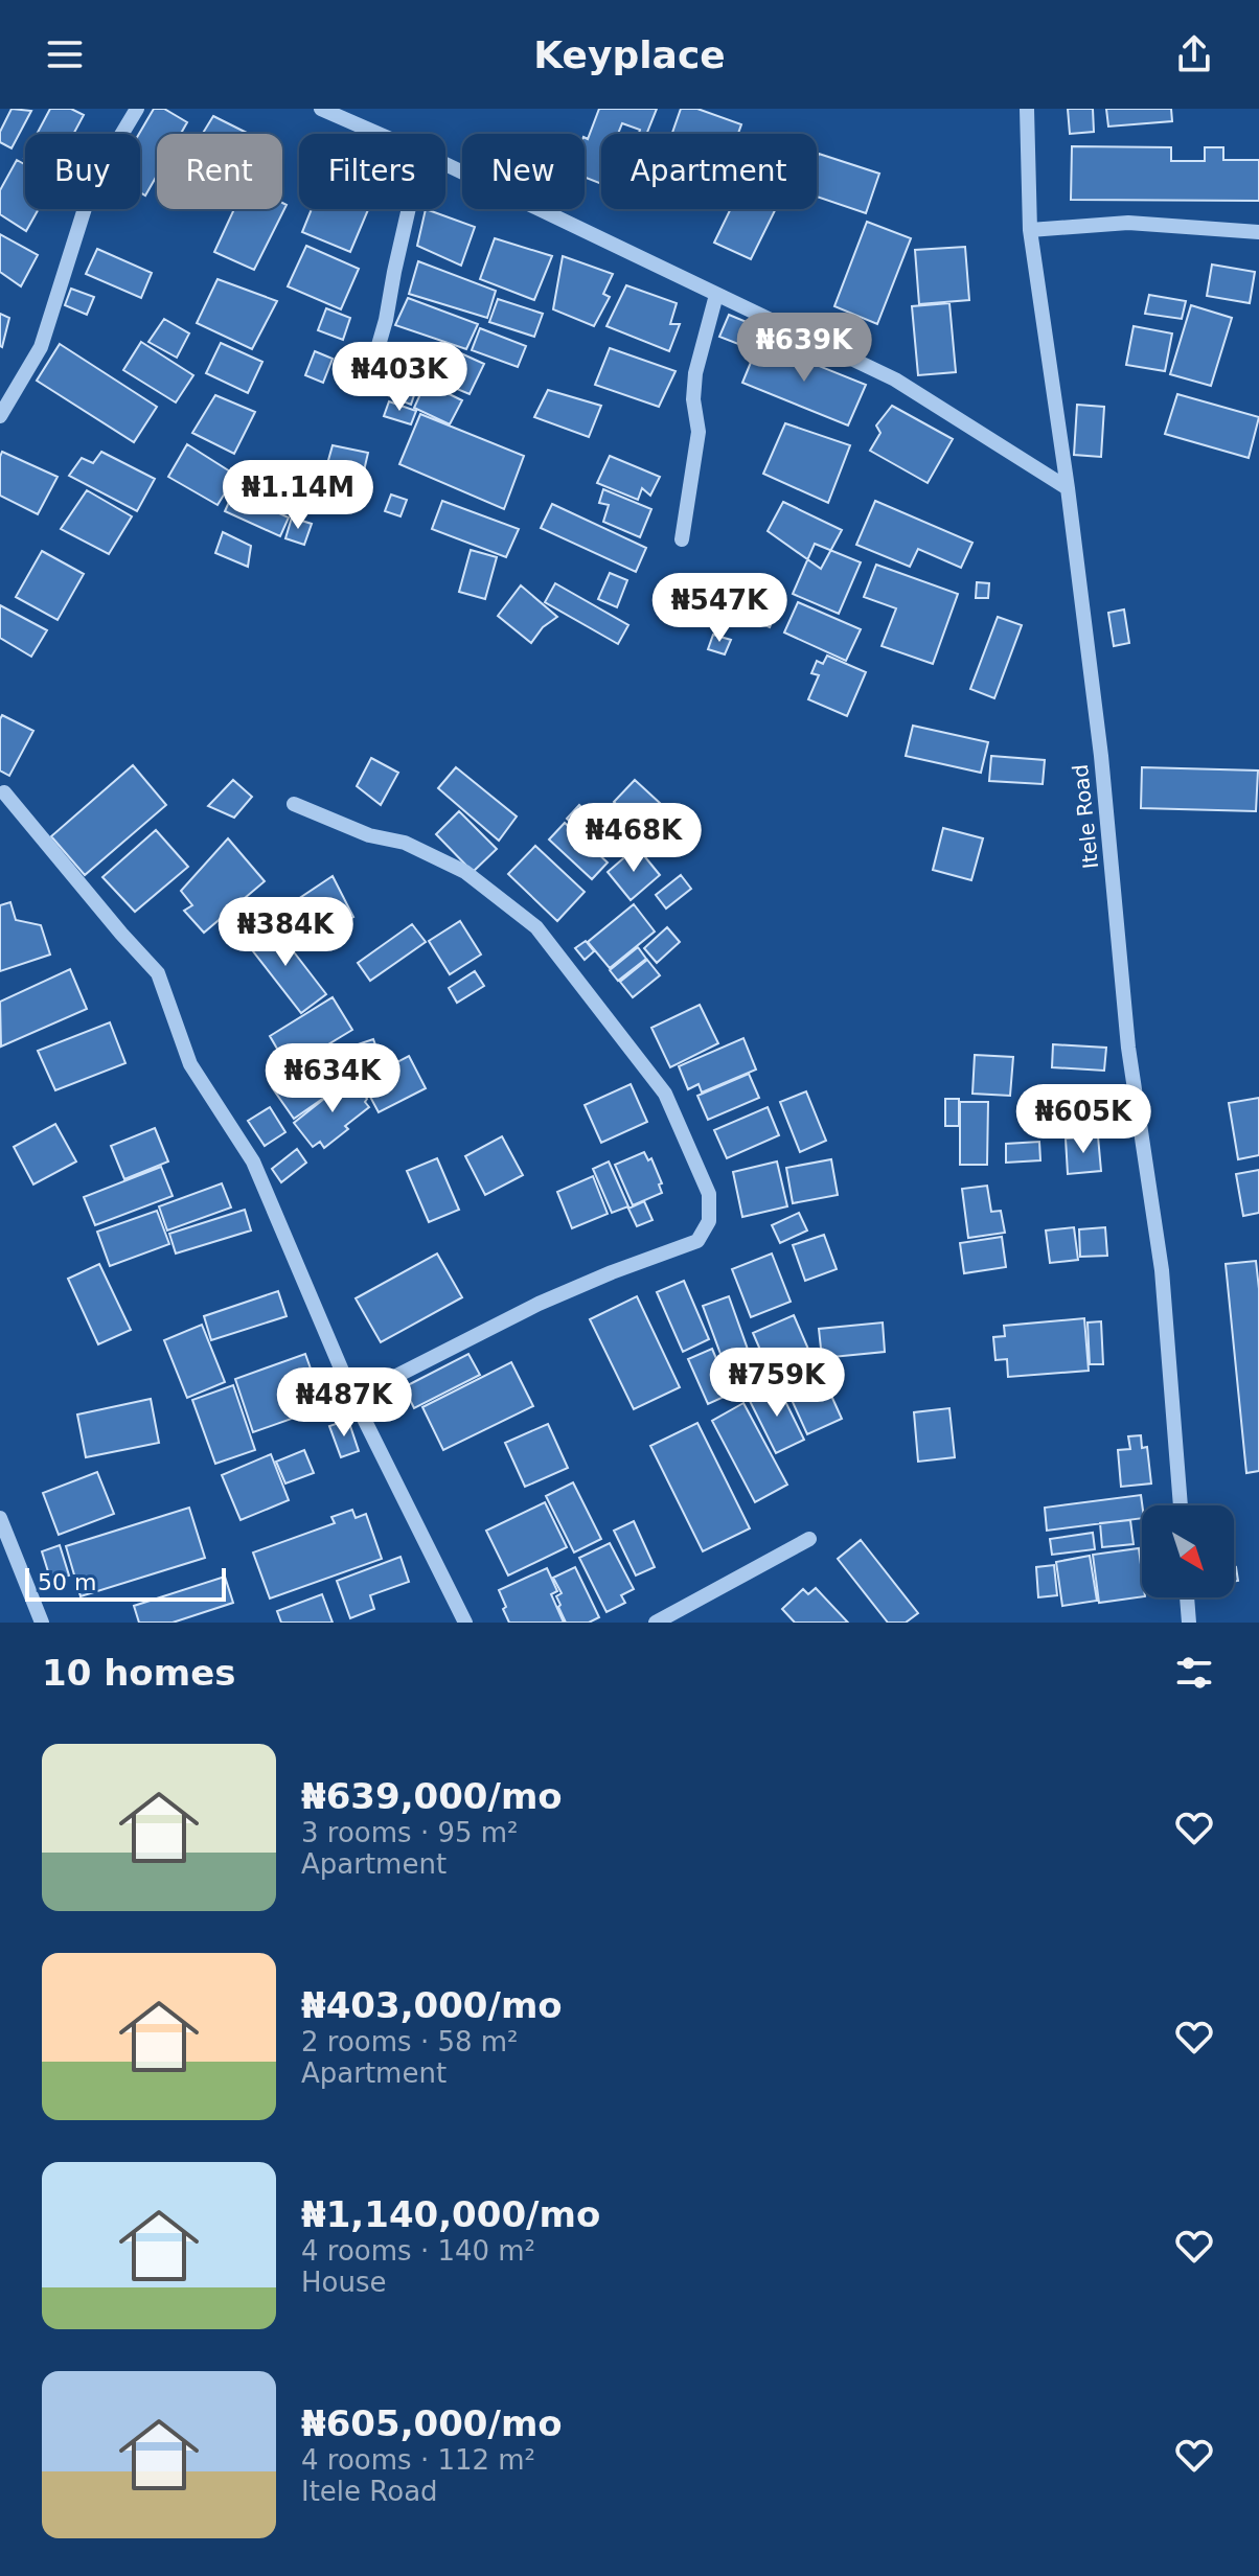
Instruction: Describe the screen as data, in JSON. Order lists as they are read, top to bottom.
{
  "streets": {
    "street": ["Itele Road"]
  },
  "scale_bar": "50 m",
  "north": "bottom right",
  "page": {
    "header": "Keyplace",
    "chip": [
      "Buy",
      "Rent",
      "Filters",
      "New",
      "Apartment"
    ],
    "price": [
      "₦639K",
      "₦403K",
      "₦1.14M",
      "₦547K",
      "₦468K",
      "₦384K",
      "₦634K",
      "₦605K",
      "₦759K",
      "₦487K"
    ],
    "scale": "50 m",
    "heading": "10 homes",
    "list": [
      {
        "name": "₦639,000/mo",
        "note": "3 rooms · 95 m² · Apartment"
      },
      {
        "name": "₦403,000/mo",
        "note": "2 rooms · 58 m² · Apartment"
      },
      {
        "name": "₦1,140,000/mo",
        "note": "4 rooms · 140 m² · House"
      },
      {
        "name": "₦605,000/mo",
        "note": "4 rooms · 112 m² · Itele Road"
      }
    ]
  }
}
